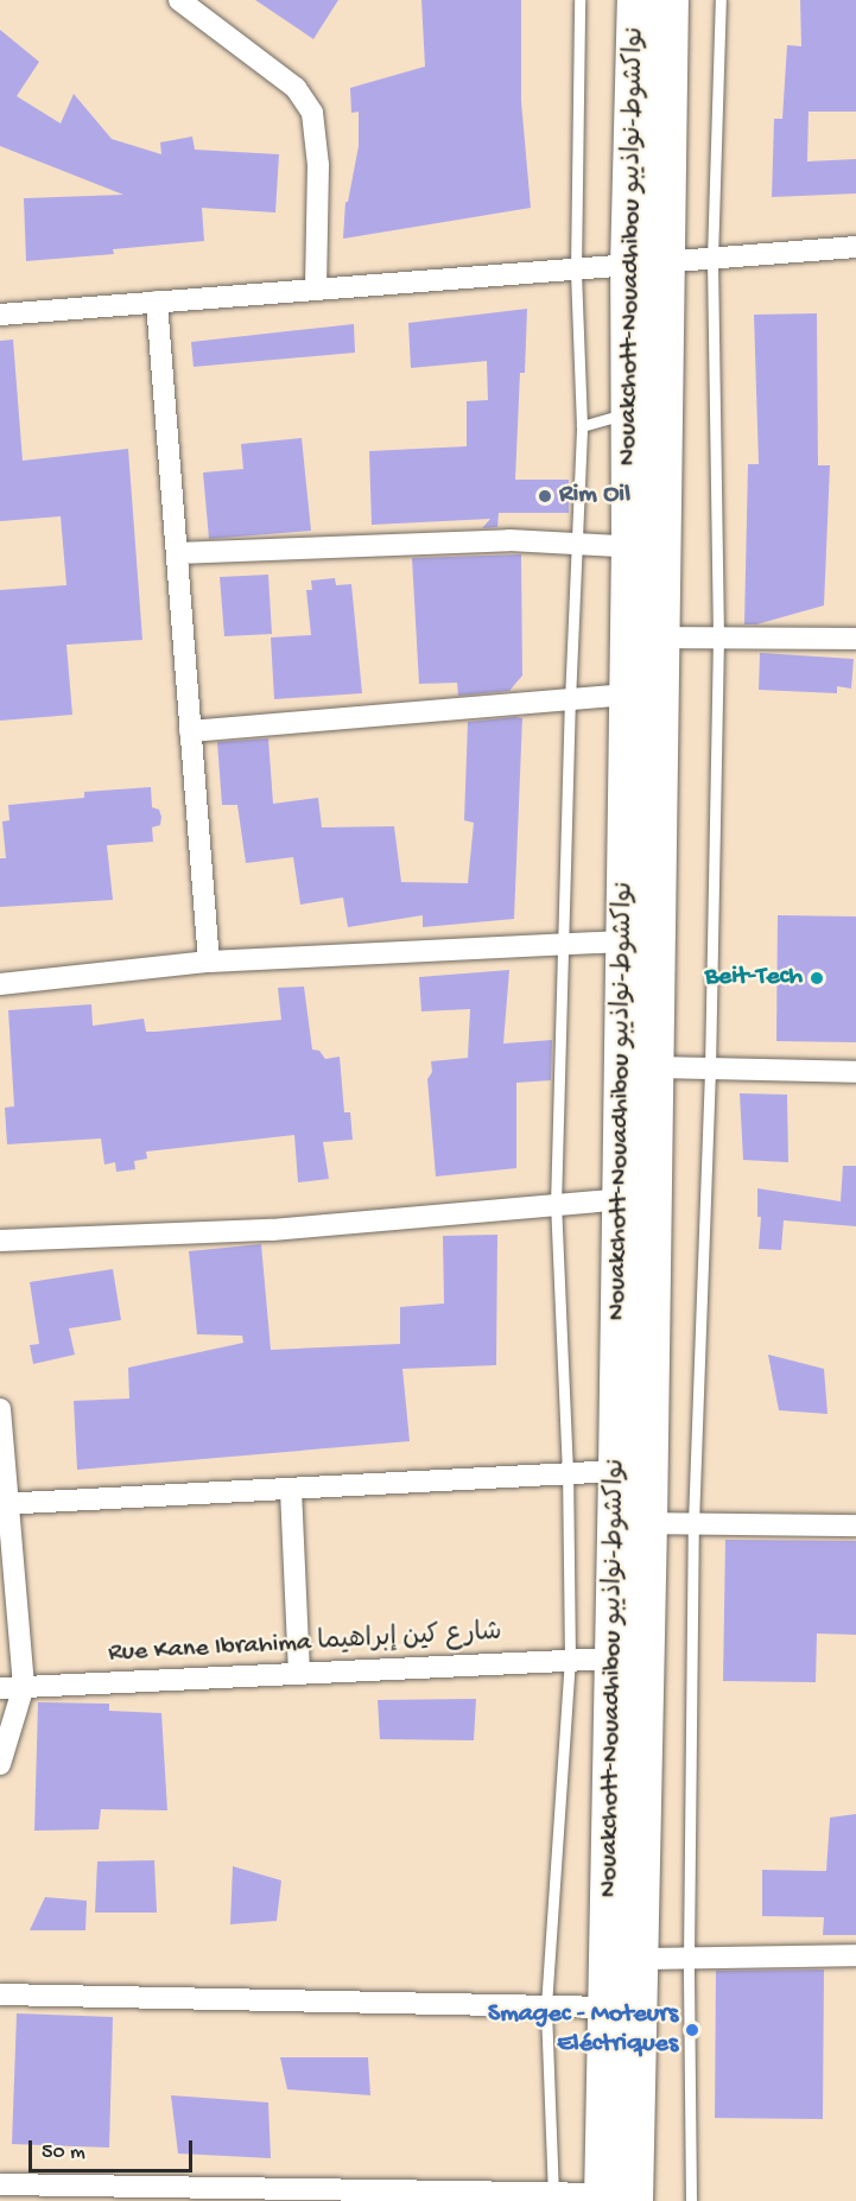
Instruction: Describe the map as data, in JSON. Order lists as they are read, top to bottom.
{
  "streets": {
    "highway": ["Nouakchott-Nouadhibou نواكشوط-نواذيبو"],
    "street": ["Rue Kane Ibrahima شارع كين إبراهيما"]
  },
  "crossings": [
    ["Nouakchott-Nouadhibou نواكشوط-نواذيبو", "Rue Kane Ibrahima شارع كين إبراهيما"]
  ],
  "places": ["Rim Oil", "Beit-Tech", "Smagec - Moteurs Eléctriques"],
  "scale_bar": "50 m"
}
